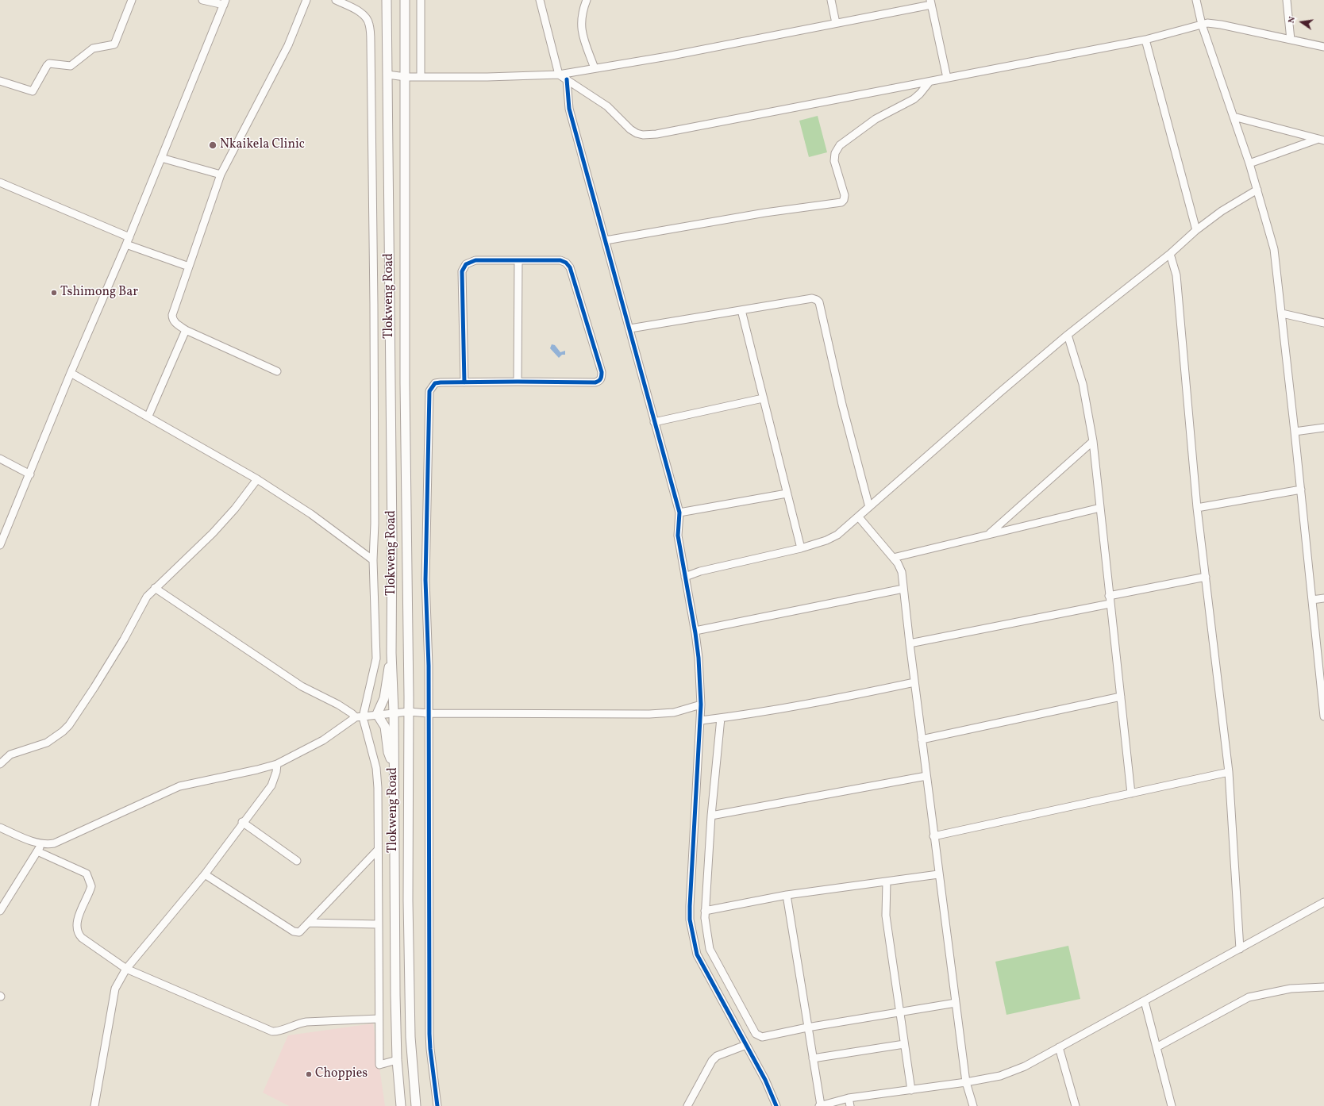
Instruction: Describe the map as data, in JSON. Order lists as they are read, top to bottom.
{
  "streets": {
    "main road": ["Tlokweng Road"]
  },
  "places": ["Nkaikela Clinic", "Tshimong Bar", "Choppies"],
  "north": "left"
}
